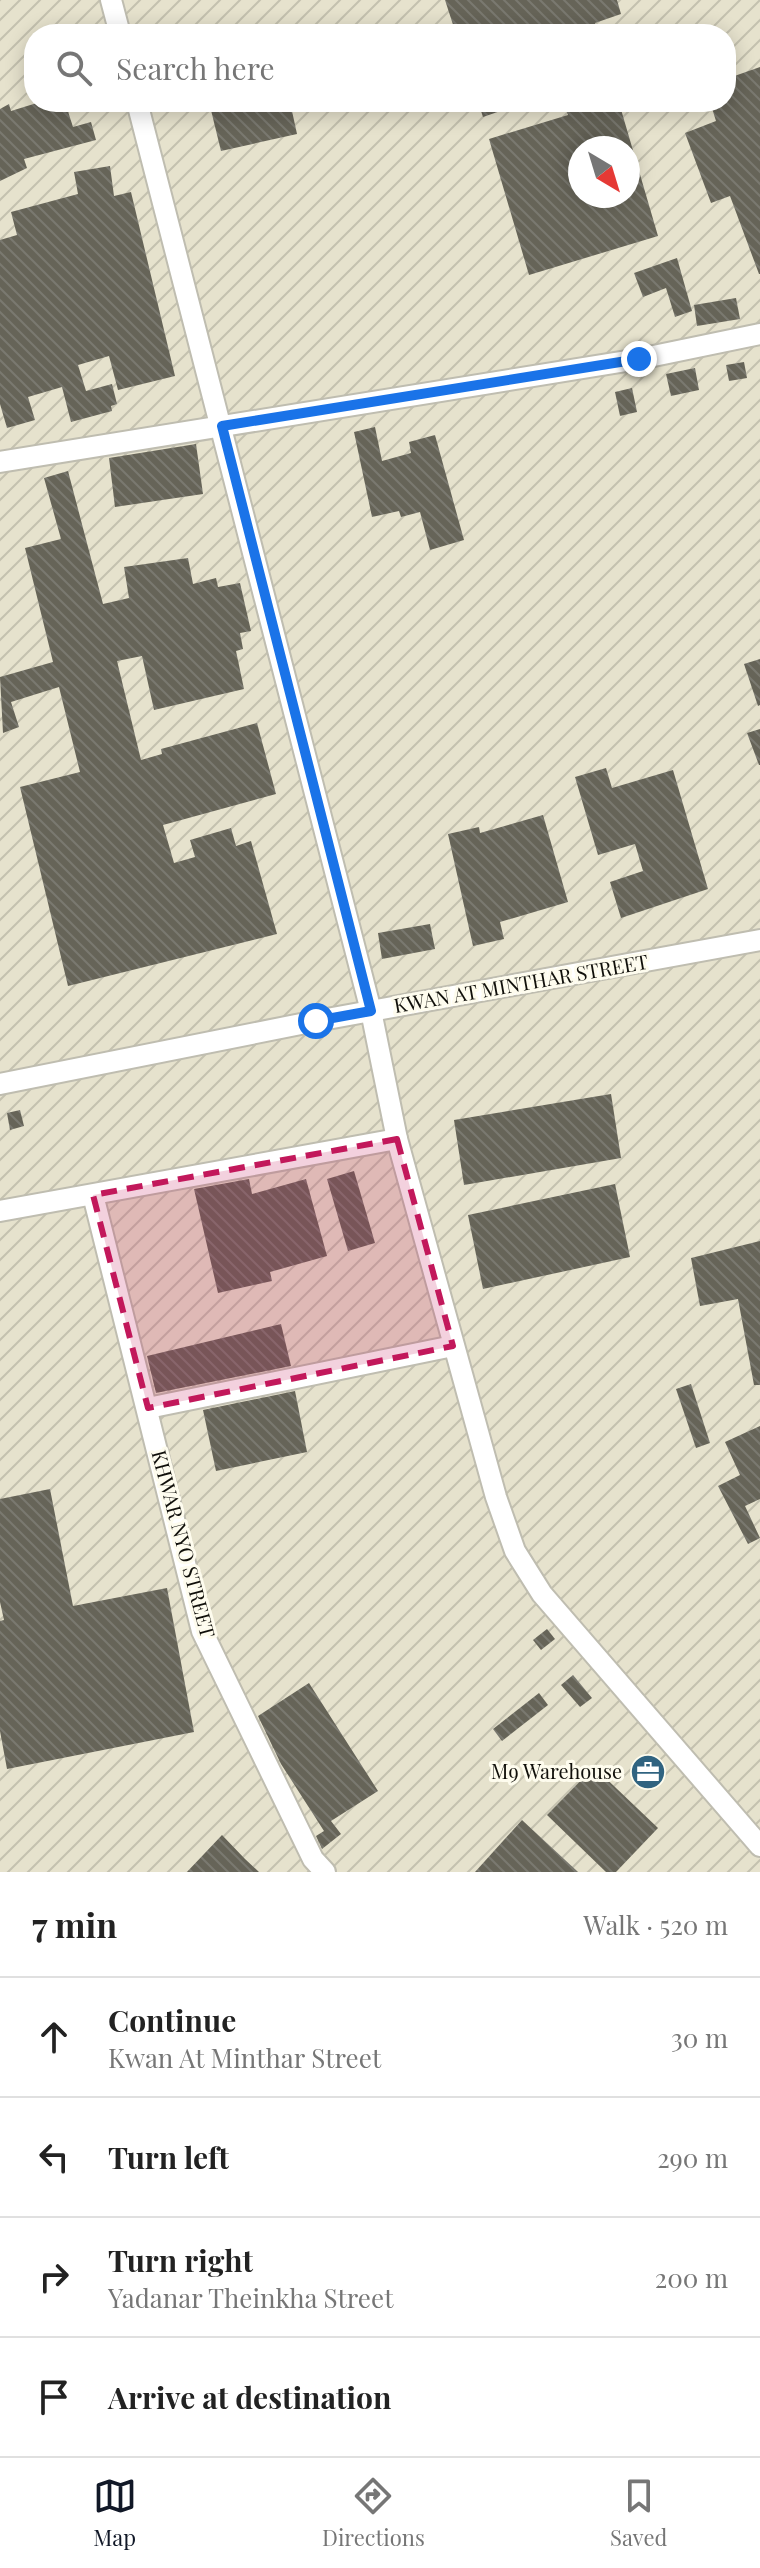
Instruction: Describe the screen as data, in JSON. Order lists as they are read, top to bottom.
{
  "streets": {
    "street": ["KWAN AT MINTHAR STREET", "KHWAR NYO STREET"]
  },
  "places": {
    "office": ["M9 Warehouse"]
  },
  "north": "bottom right",
  "page": {
    "search": "Search here",
    "heading": ["7 min", "Walk · 520 m"],
    "list": [
      ["Continue", "Kwan At Minthar Street", "30 m"],
      ["Turn left", "290 m"],
      ["Turn right", "Yadanar Theinkha Street", "200 m"],
      "Arrive at destination"
    ],
    "nav": ["Map", "Directions", "Saved"]
  }
}
